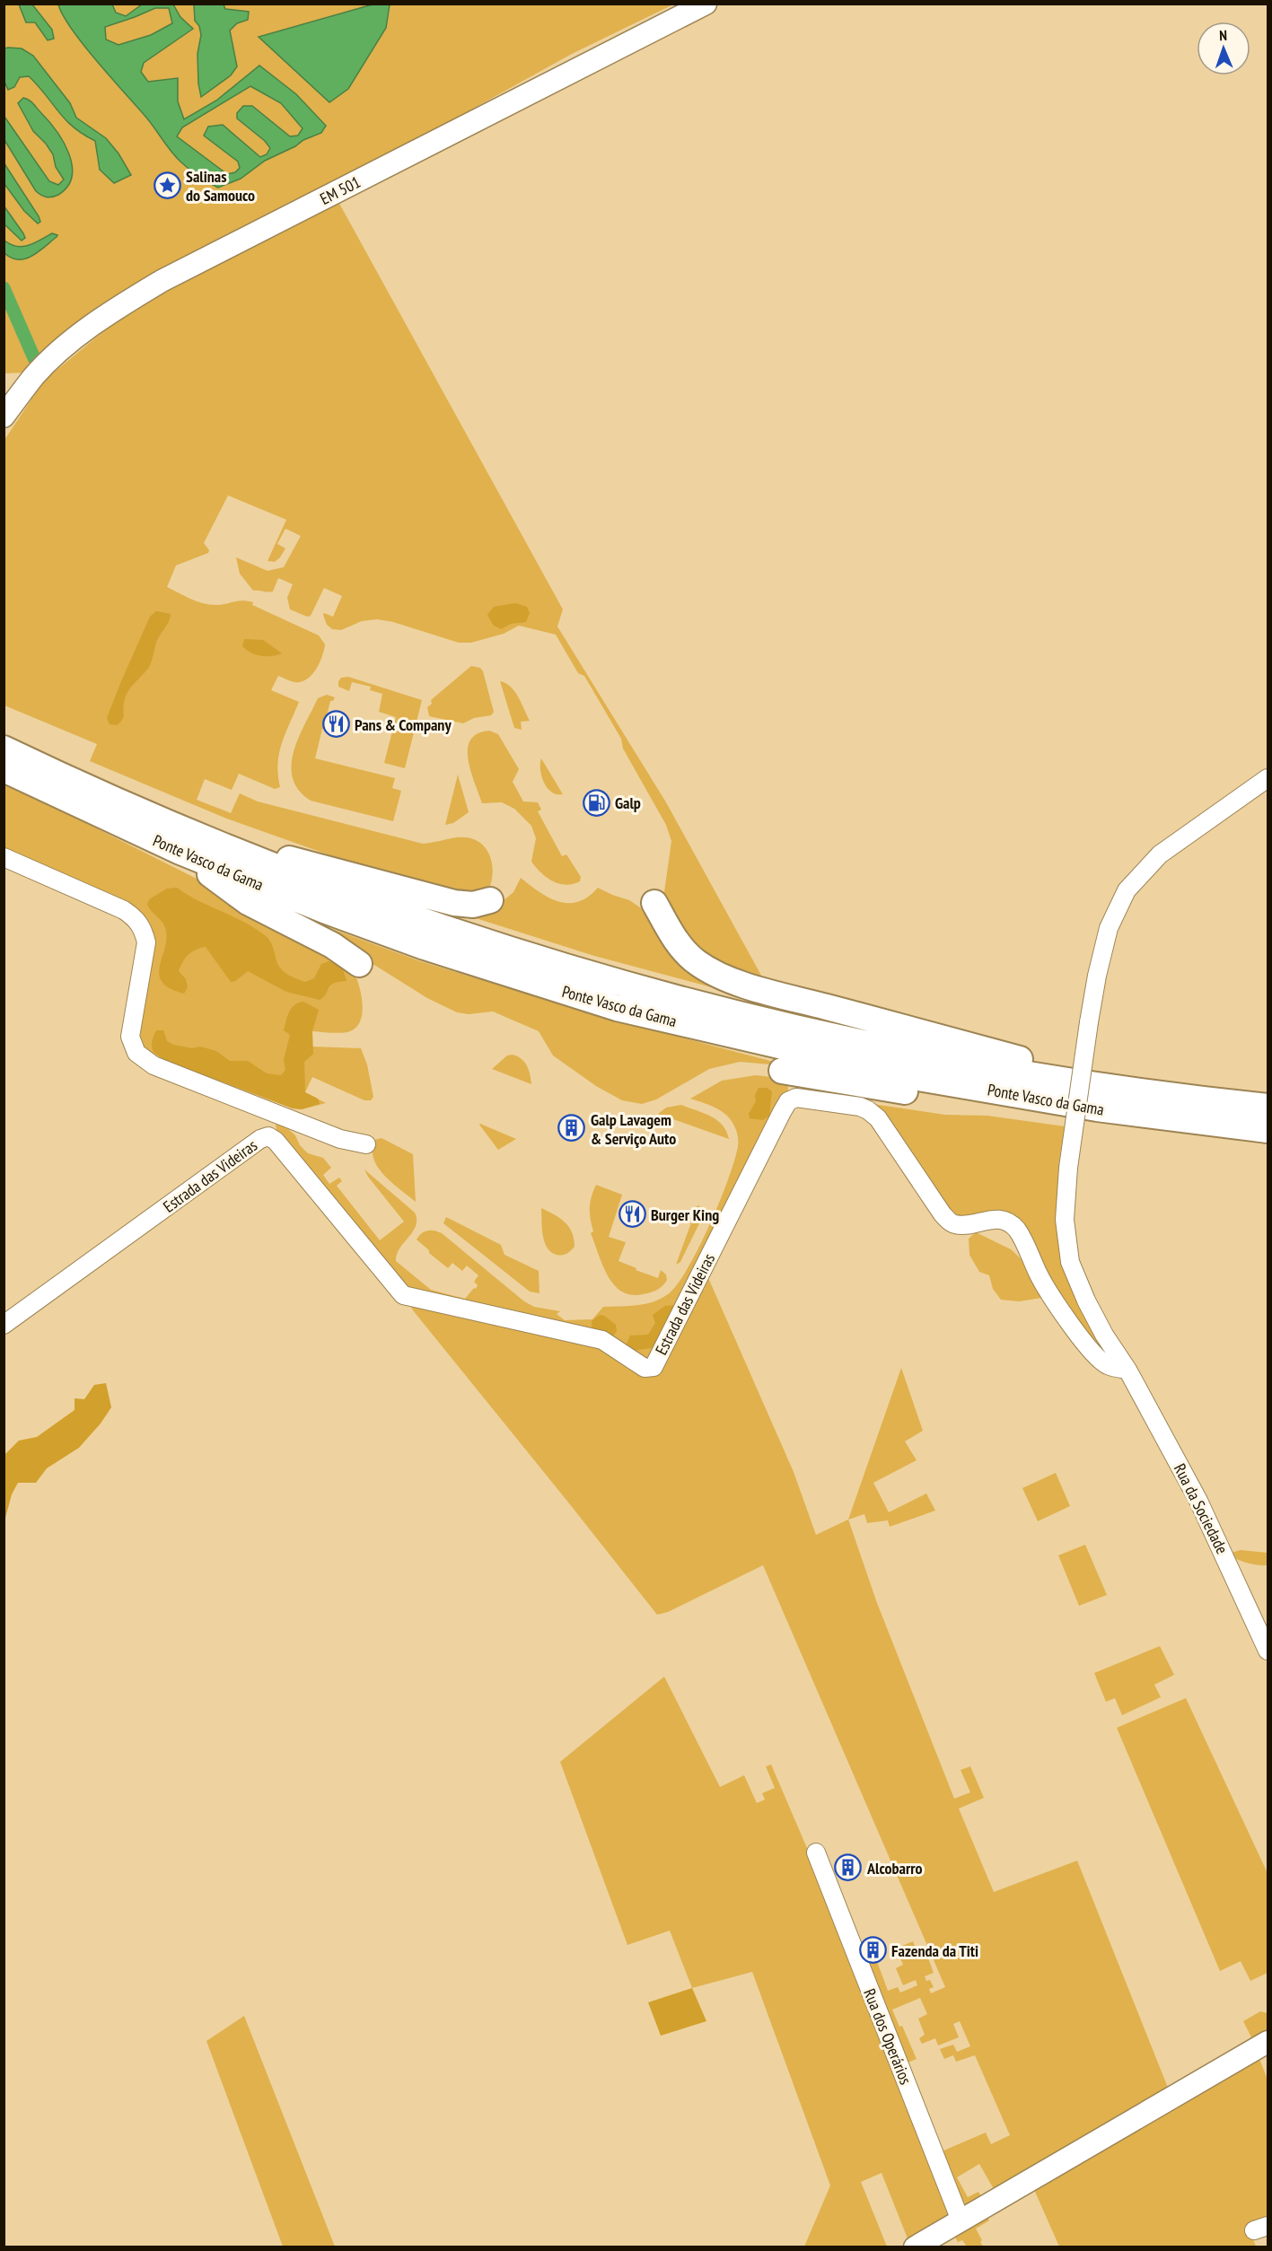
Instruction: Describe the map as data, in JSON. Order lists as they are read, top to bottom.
{
  "streets": {
    "highway": ["Ponte Vasco da Gama"],
    "main road": ["EM 501"],
    "street": ["Estrada das Videiras", "Rua da Sociedade", "Rua dos Operários"]
  },
  "crossings": [
    ["Estrada das Videiras", "Rua da Sociedade"]
  ],
  "places": {
    "place": ["Salinas do Samouco"],
    "restaurant": ["Pans & Company", "Burger King"],
    "fuel station": ["Galp"],
    "building": ["Galp Lavagem & Serviço Auto", "Alcobarro", "Fazenda da Titi"]
  },
  "north": "top"
}
